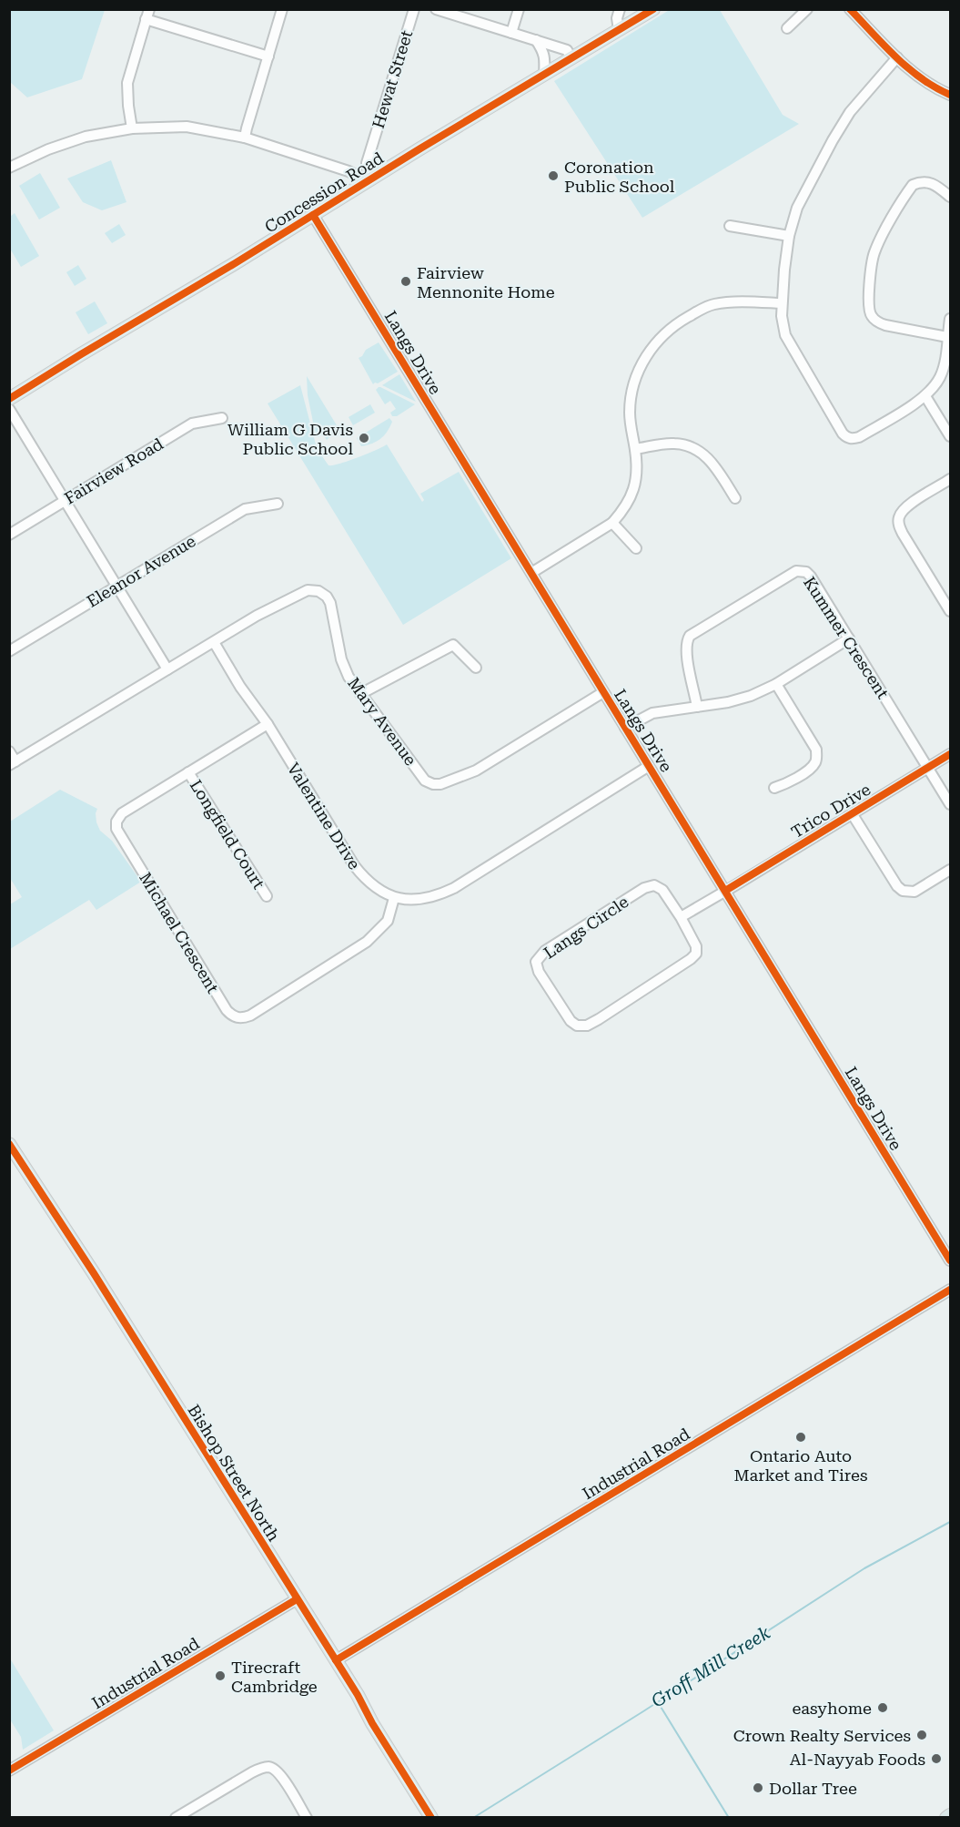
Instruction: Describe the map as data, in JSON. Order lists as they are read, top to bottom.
{
  "streets": {
    "main road": ["Concession Road", "Bishop Street North"],
    "street": [
      "Hewat Street",
      "Langs Drive",
      "Fairview Road",
      "Eleanor Avenue",
      "Kummer Crescent",
      "Mary Avenue",
      "Trico Drive",
      "Valentine Drive",
      "Longfield Court",
      "Langs Circle",
      "Michael Crescent",
      "Industrial Road"
    ]
  },
  "crossings": [
    ["Hewat Street", "Concession Road"],
    ["Concession Road", "Langs Drive"],
    ["Langs Drive", "Mary Avenue"],
    ["Langs Drive", "Trico Drive"],
    ["Langs Drive", "Valentine Drive"],
    ["Kummer Crescent", "Trico Drive"],
    ["Mary Avenue", "Valentine Drive"],
    ["Valentine Drive", "Michael Crescent"],
    ["Longfield Court", "Michael Crescent"],
    ["Industrial Road", "Bishop Street North"]
  ],
  "water": ["Groff Mill Creek"],
  "places": [
    "Coronation Public School",
    "Fairview Mennonite Home",
    "William G Davis Public School",
    "Ontario Auto Market and Tires",
    "Tirecraft Cambridge",
    "easyhome",
    "Crown Realty Services",
    "Al-Nayyab Foods",
    "Dollar Tree"
  ]
}
